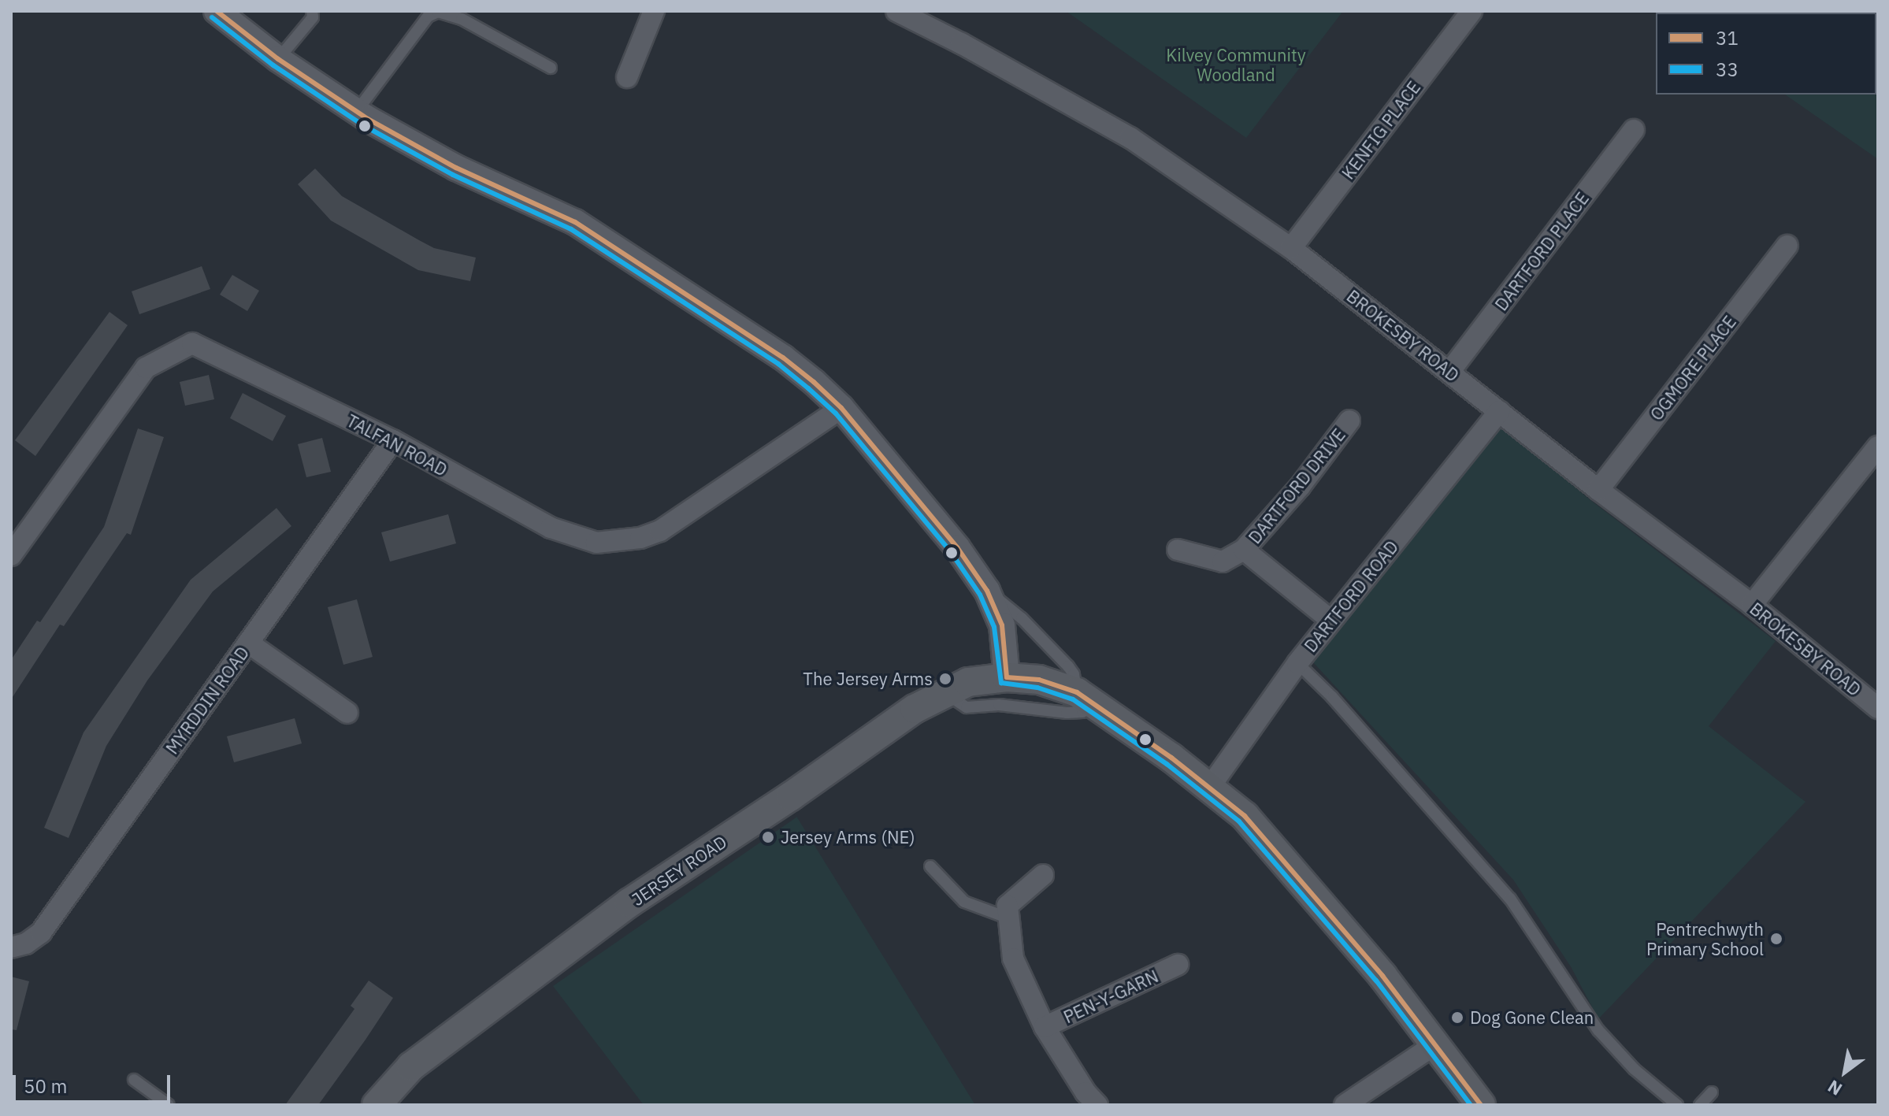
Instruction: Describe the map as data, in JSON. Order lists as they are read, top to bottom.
{
  "streets": {
    "main road": ["JERSEY ROAD"],
    "street": [
      "KENFIG PLACE",
      "DARTFORD PLACE",
      "BROKESBY ROAD",
      "OGMORE PLACE",
      "TALFAN ROAD",
      "DARTFORD DRIVE",
      "DARTFORD ROAD",
      "MYRDDIN ROAD",
      "PEN-Y-GARN"
    ]
  },
  "crossings": [
    ["KENFIG PLACE", "BROKESBY ROAD"],
    ["DARTFORD PLACE", "BROKESBY ROAD"],
    ["BROKESBY ROAD", "OGMORE PLACE"],
    ["BROKESBY ROAD", "DARTFORD ROAD"],
    ["TALFAN ROAD", "MYRDDIN ROAD"],
    ["DARTFORD DRIVE", "DARTFORD ROAD"],
    ["DARTFORD ROAD", "JERSEY ROAD"]
  ],
  "parks": ["Kilvey Community Woodland"],
  "places": [
    "The Jersey Arms",
    "Jersey Arms (NE)",
    "Pentrechwyth Primary School",
    "Dog Gone Clean"
  ],
  "lines": ["transit line 31", "transit line 33"],
  "legend": ["31", "33"],
  "scale_bar": "50 m",
  "north": "bottom left"
}
